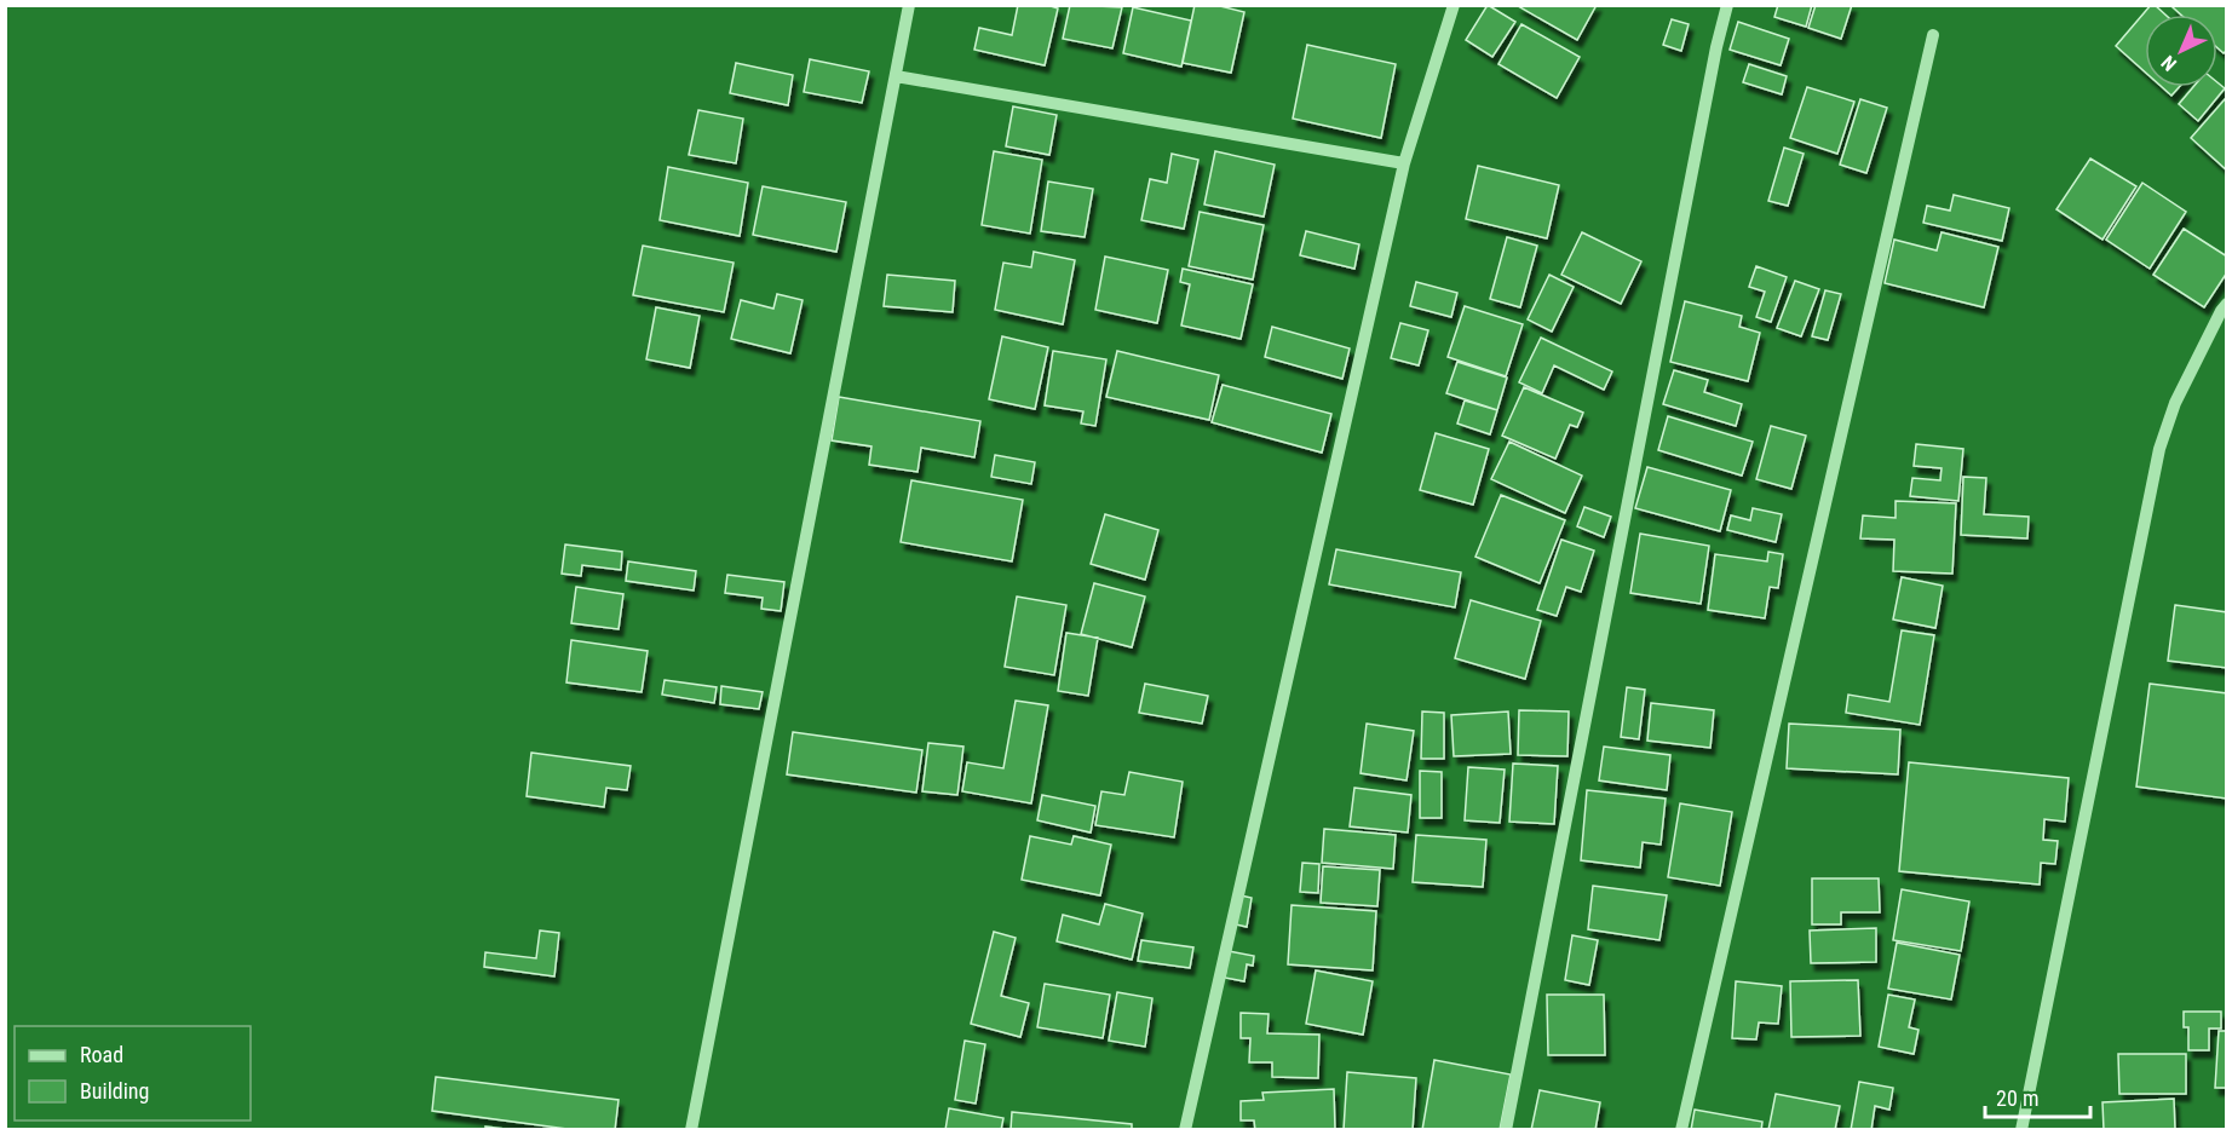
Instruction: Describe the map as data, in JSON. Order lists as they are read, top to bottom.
{
  "legend": ["Road", "Building"],
  "scale_bar": "20 m",
  "north": "bottom left"
}
